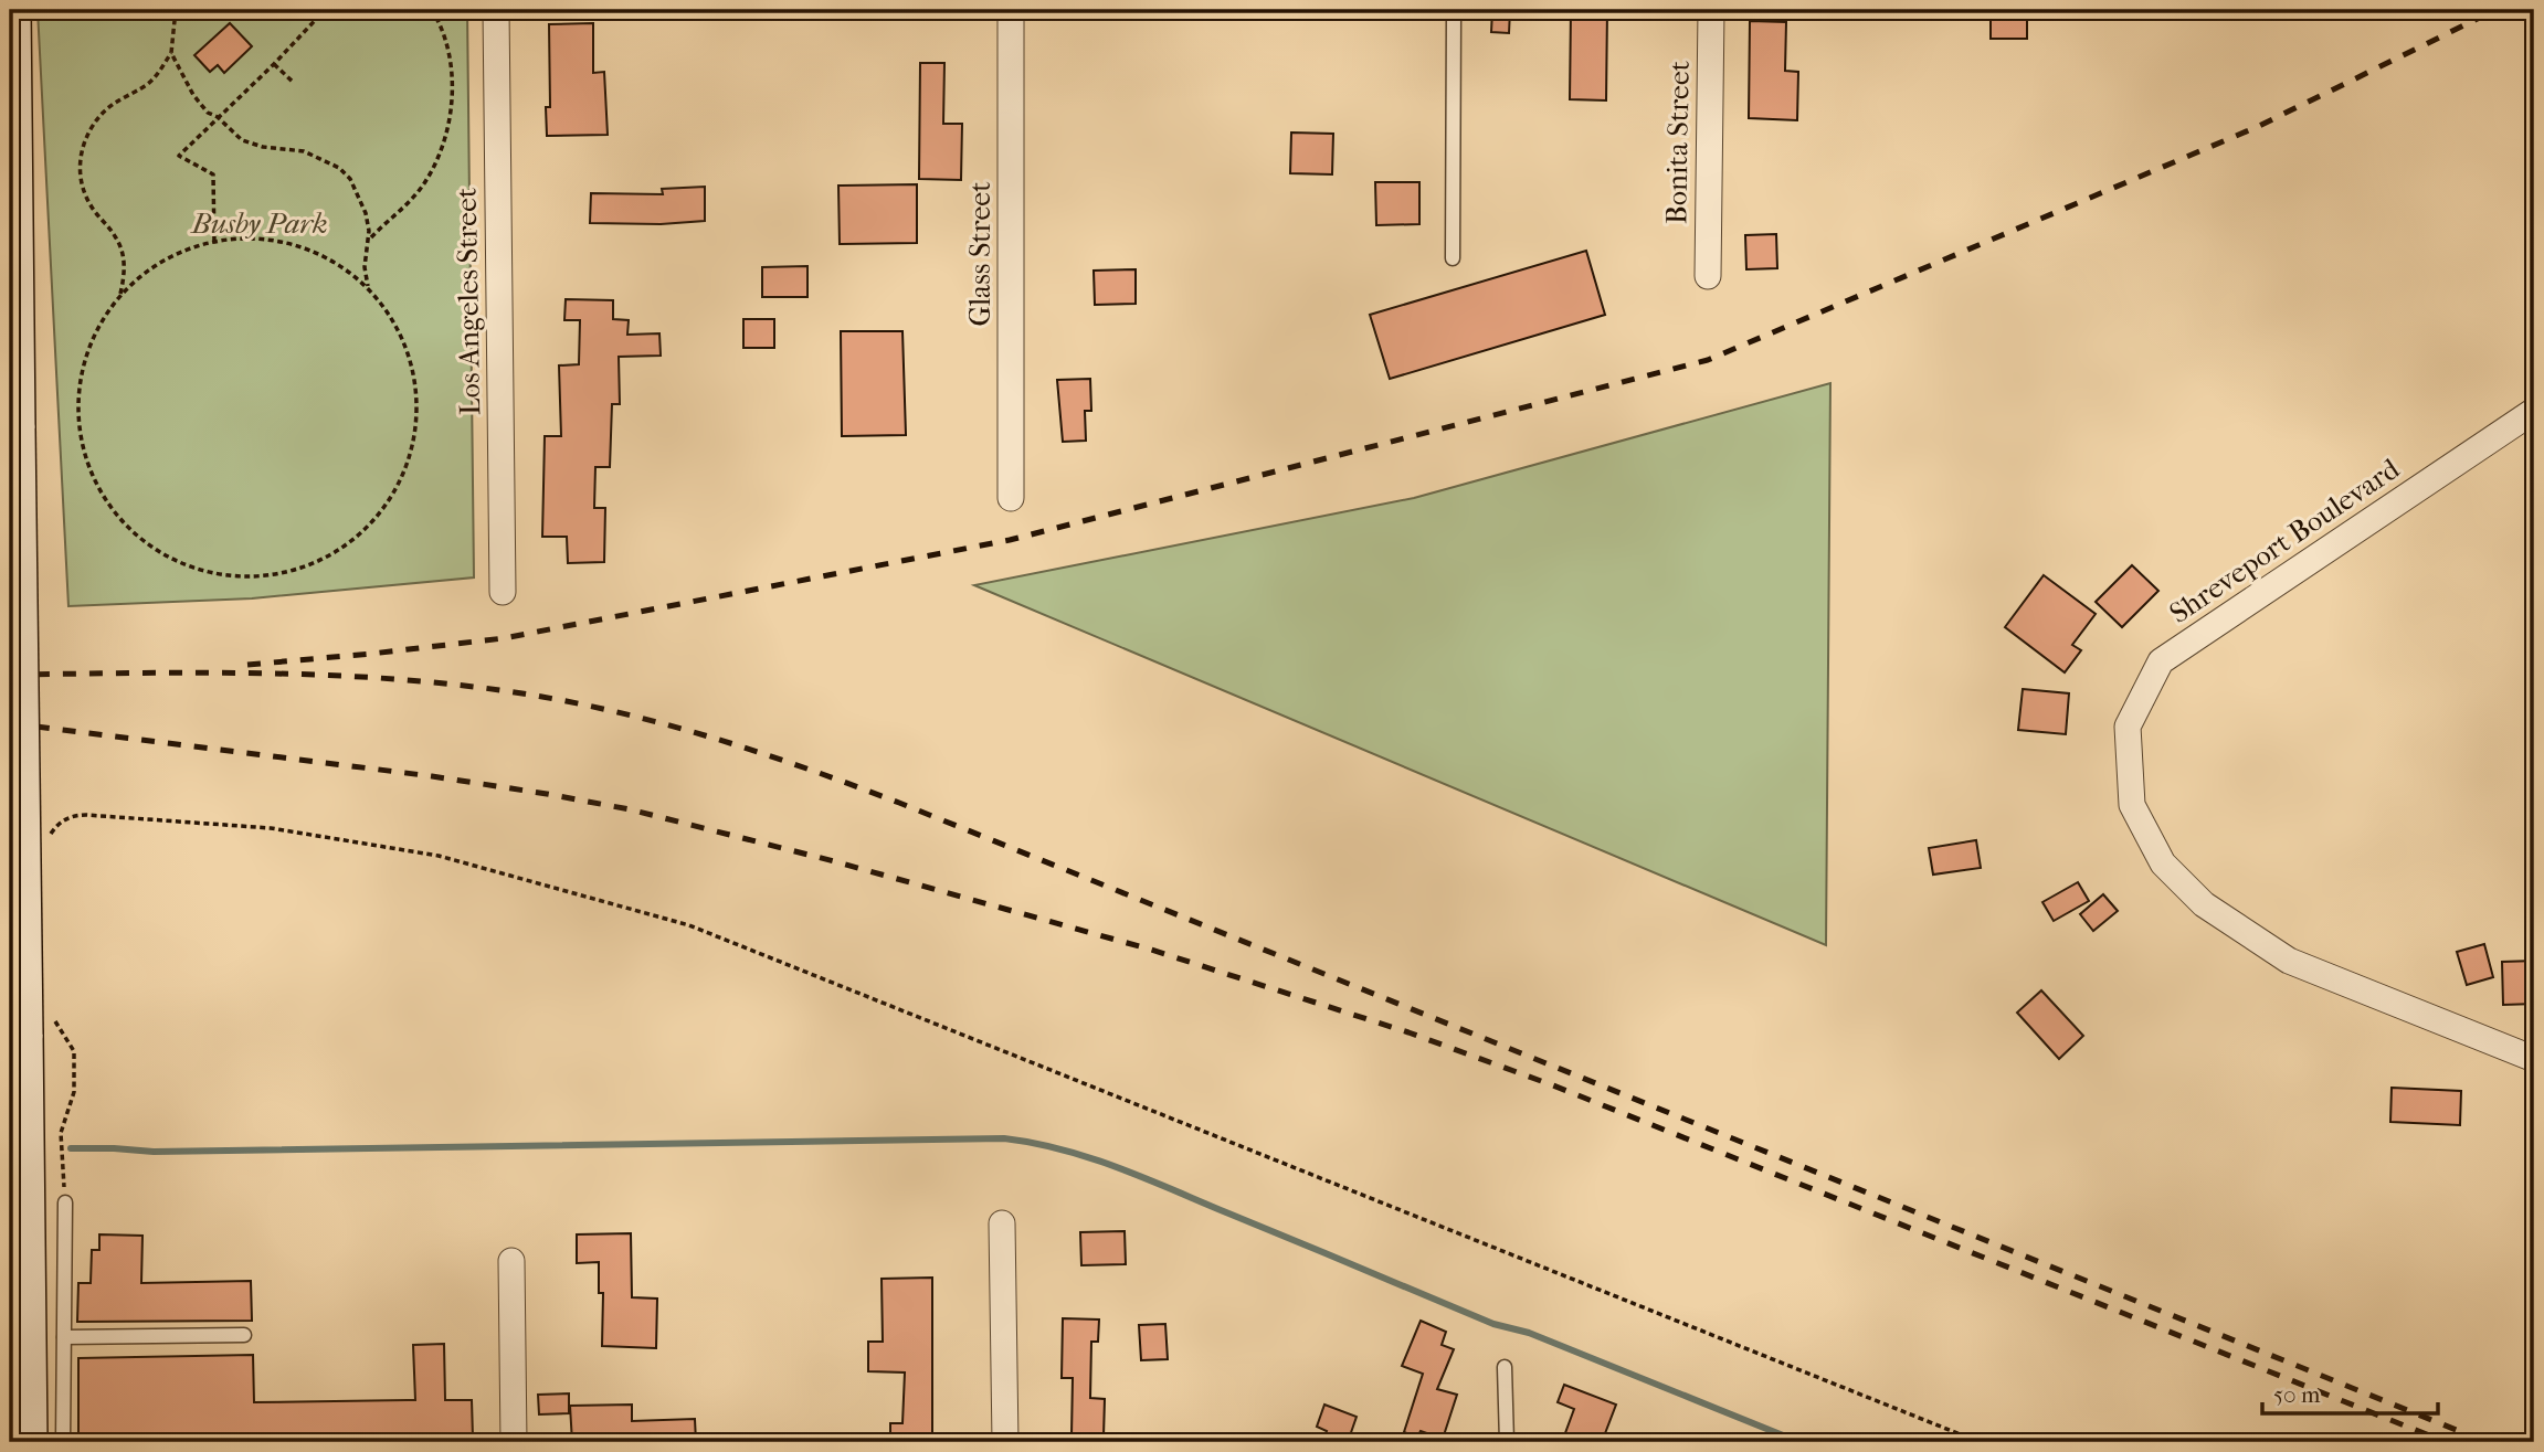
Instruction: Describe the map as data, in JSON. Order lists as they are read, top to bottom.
{
  "streets": {
    "street": [
      "Bonita Street",
      "Glass Street",
      "Los Angeles Street",
      "Shreveport Boulevard"
    ]
  },
  "parks": ["Busby Park"],
  "scale_bar": "50 m"
}
